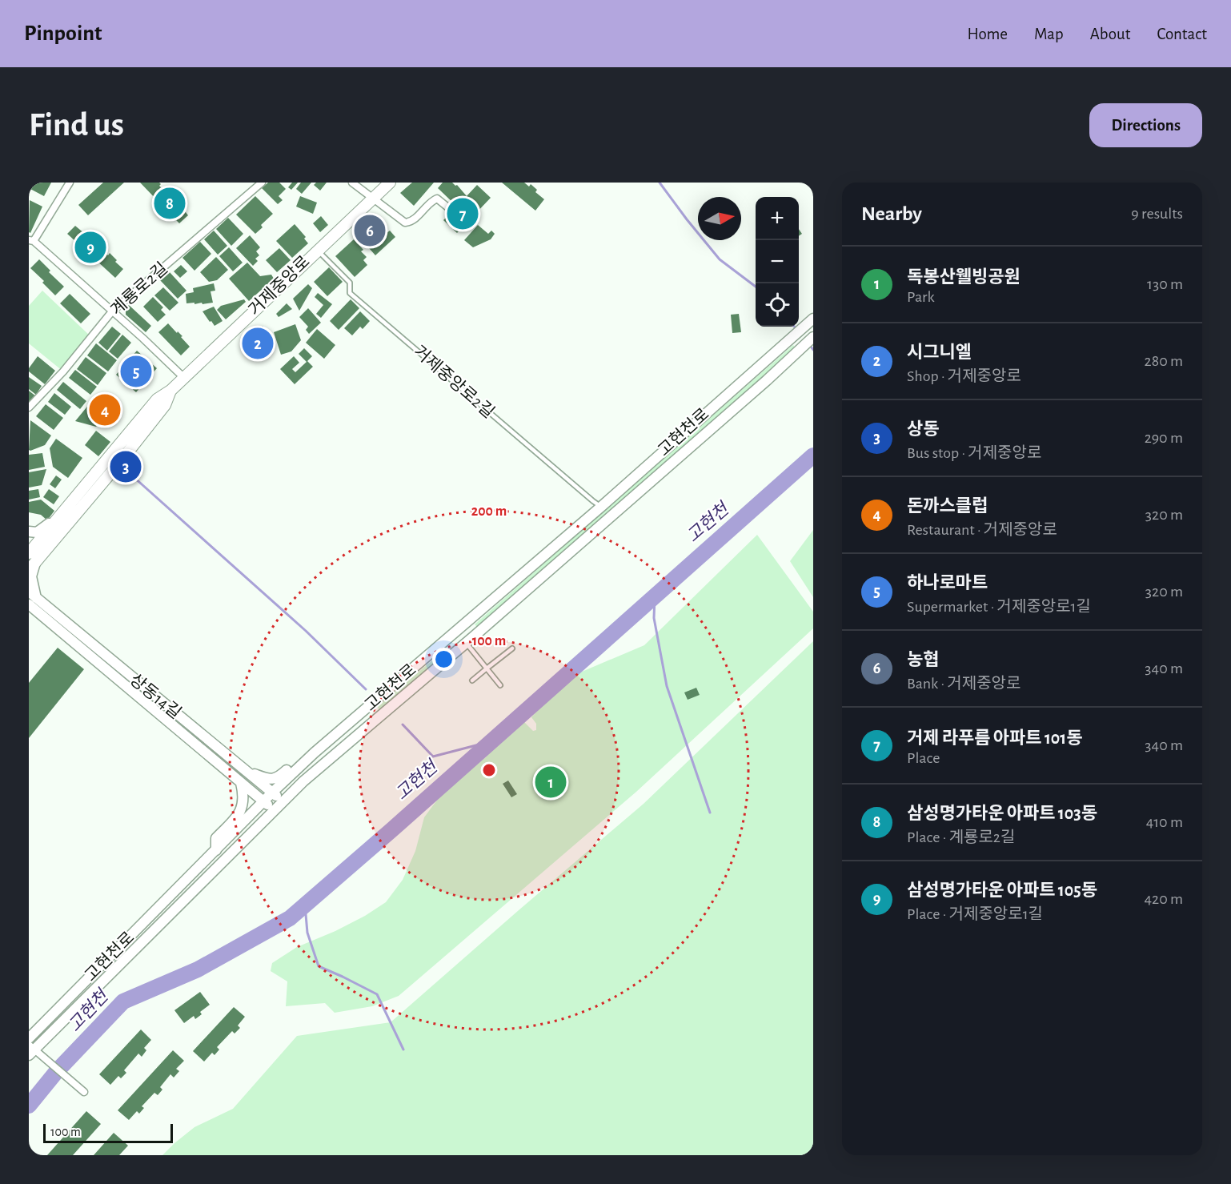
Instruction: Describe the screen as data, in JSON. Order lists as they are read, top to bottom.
{
  "streets": {
    "main road": ["거제중앙로"],
    "street": ["계룡로2길", "고현천로", "상동14길"],
    "lane": ["거제중앙로2길"]
  },
  "crossings": [
    ["거제중앙로", "거제중앙로2길"],
    ["거제중앙로2길", "고현천로"],
    ["고현천로", "상동14길"]
  ],
  "water": ["고현천"],
  "scale_bar": "100 m",
  "north": "right",
  "page": {
    "header": "Pinpoint",
    "nav": [
      "Home",
      "Map",
      "About",
      "Contact"
    ],
    "buttons": "Directions",
    "title": "Find us",
    "heading": ["Nearby", "9 results"],
    "pins": [
      "8",
      "7",
      "6",
      "9",
      "2",
      "5",
      "4",
      "3",
      "1"
    ],
    "map_buttons": ["+", "−"],
    "list": [
      {
        "mark": "1",
        "name": "독봉산웰빙공원",
        "note": "Park",
        "value": "130 m"
      },
      {
        "mark": "2",
        "name": "시그니엘",
        "note": "Shop · 거제중앙로",
        "value": "280 m"
      },
      {
        "mark": "3",
        "name": "상동",
        "note": "Bus stop · 거제중앙로",
        "value": "290 m"
      },
      {
        "mark": "4",
        "name": "돈까스클럽",
        "note": "Restaurant · 거제중앙로",
        "value": "320 m"
      },
      {
        "mark": "5",
        "name": "하나로마트",
        "note": "Supermarket · 거제중앙로1길",
        "value": "320 m"
      },
      {
        "mark": "6",
        "name": "농협",
        "note": "Bank · 거제중앙로",
        "value": "340 m"
      },
      {
        "mark": "7",
        "name": "거제 라푸름 아파트 101동",
        "note": "Place",
        "value": "340 m"
      },
      {
        "mark": "8",
        "name": "삼성명가타운 아파트 103동",
        "note": "Place · 계룡로2길",
        "value": "410 m"
      },
      {
        "mark": "9",
        "name": "삼성명가타운 아파트 105동",
        "note": "Place · 거제중앙로1길",
        "value": "420 m"
      }
    ],
    "scale": "100 m"
  },
  "rings": ["200 m", "100 m"]
}
